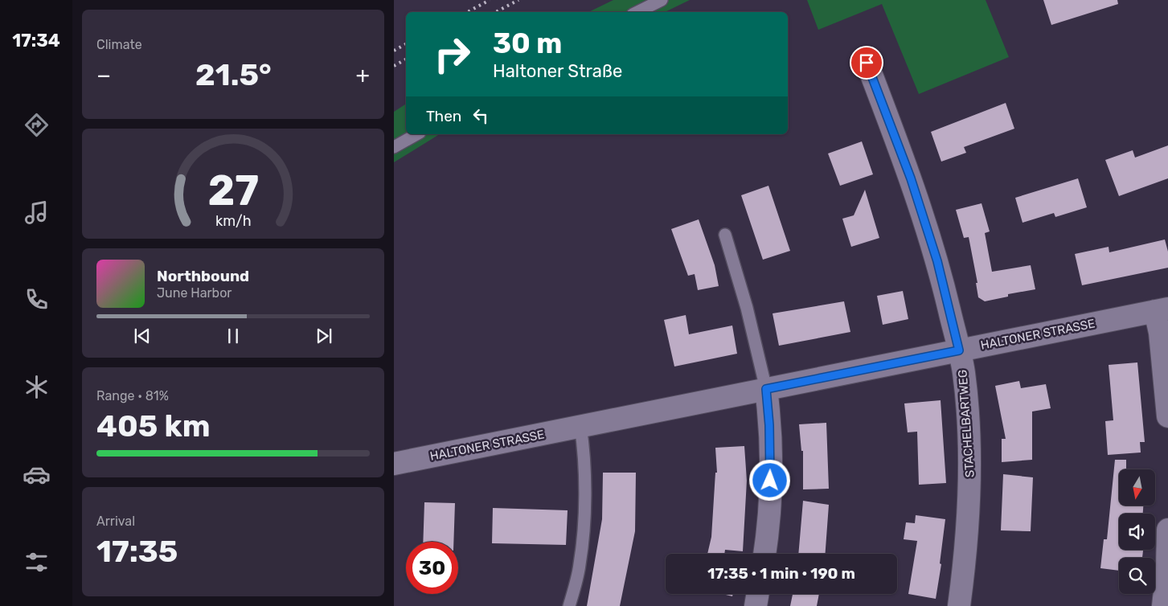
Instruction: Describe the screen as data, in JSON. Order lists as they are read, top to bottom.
{
  "streets": {
    "street": ["HALTONER STRASSE", "STACHELBARTWEG"]
  },
  "crossings": [
    ["HALTONER STRASSE", "STACHELBARTWEG"]
  ],
  "north": "bottom",
  "page": {
    "tabs": "17:34",
    "tile": [
      "Climate",
      ["Range · 81%", "405 km"],
      ["Arrival", "17:35"]
    ],
    "turn": ["30 m", "Haltoner Straße"],
    "heat": ["−", "21.5°", "+"],
    "then": "Then",
    "song": ["Northbound", "June Harbor"],
    "limit": "30",
    "trip": "17:35 · 1 min · 190 m",
    "gauge": ["27", "km/h"]
  }
}
